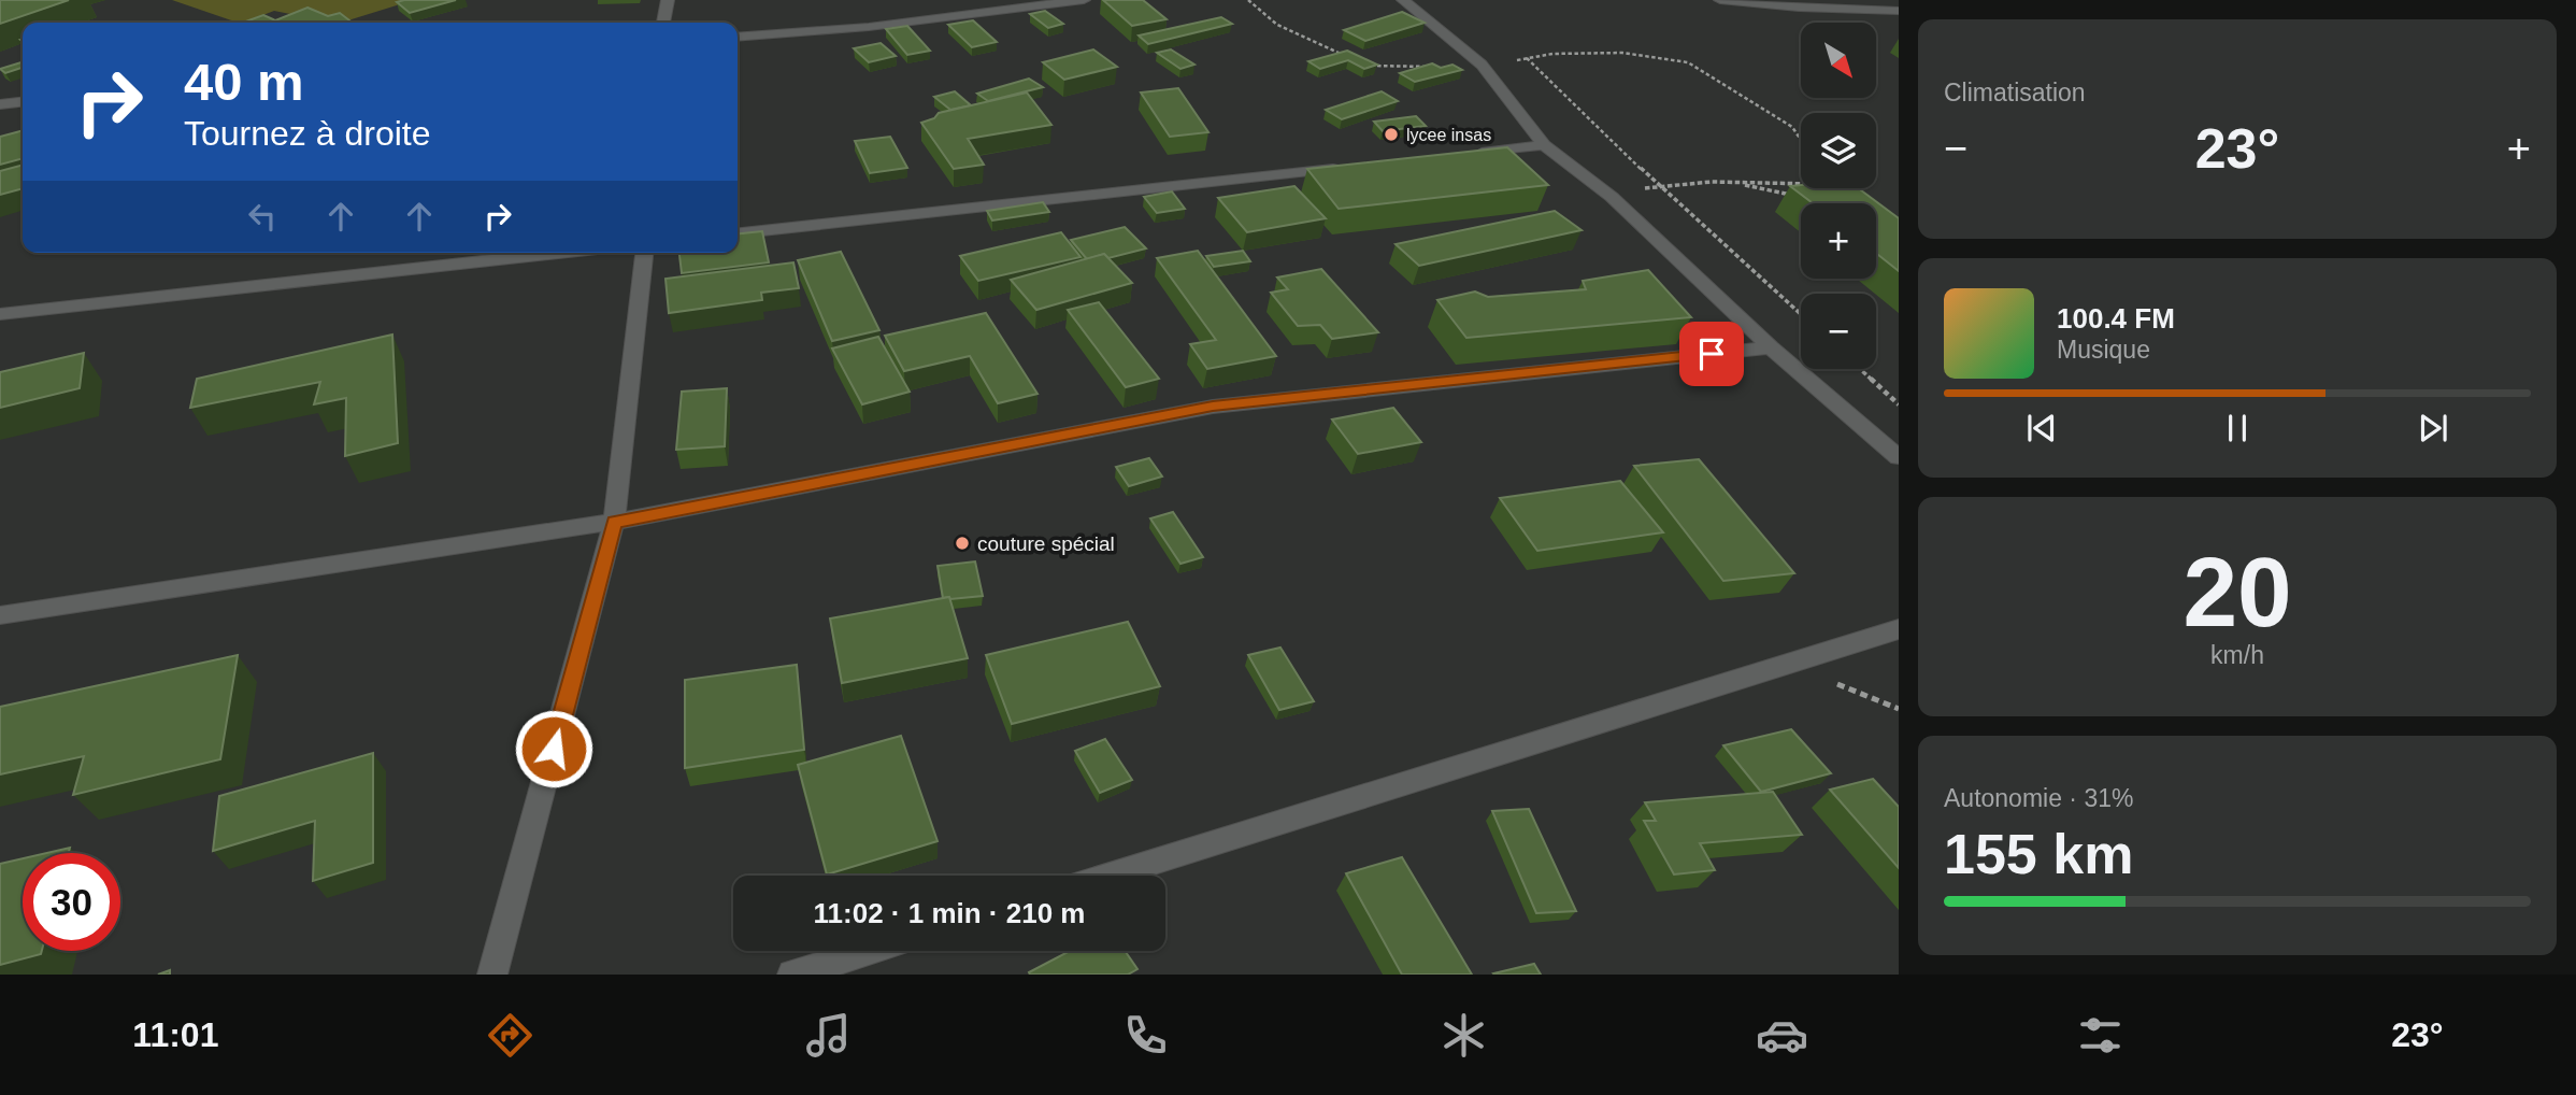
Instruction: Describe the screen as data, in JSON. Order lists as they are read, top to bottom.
{
  "places": ["lycee insas", "couture spécial"],
  "north": "bottom right",
  "page": {
    "tile": [
      "Climatisation",
      ["20", "km/h"],
      ["Autonomie · 31%", "155 km"]
    ],
    "map_buttons": ["+", "−"],
    "turn": ["40 m", "Tournez à droite"],
    "heat": ["−", "23°", "+"],
    "song": ["100.4 FM", "Musique"],
    "limit": "30",
    "trip": "11:02 · 1 min · 210 m",
    "tabs": ["11:01", "23°"]
  }
}
